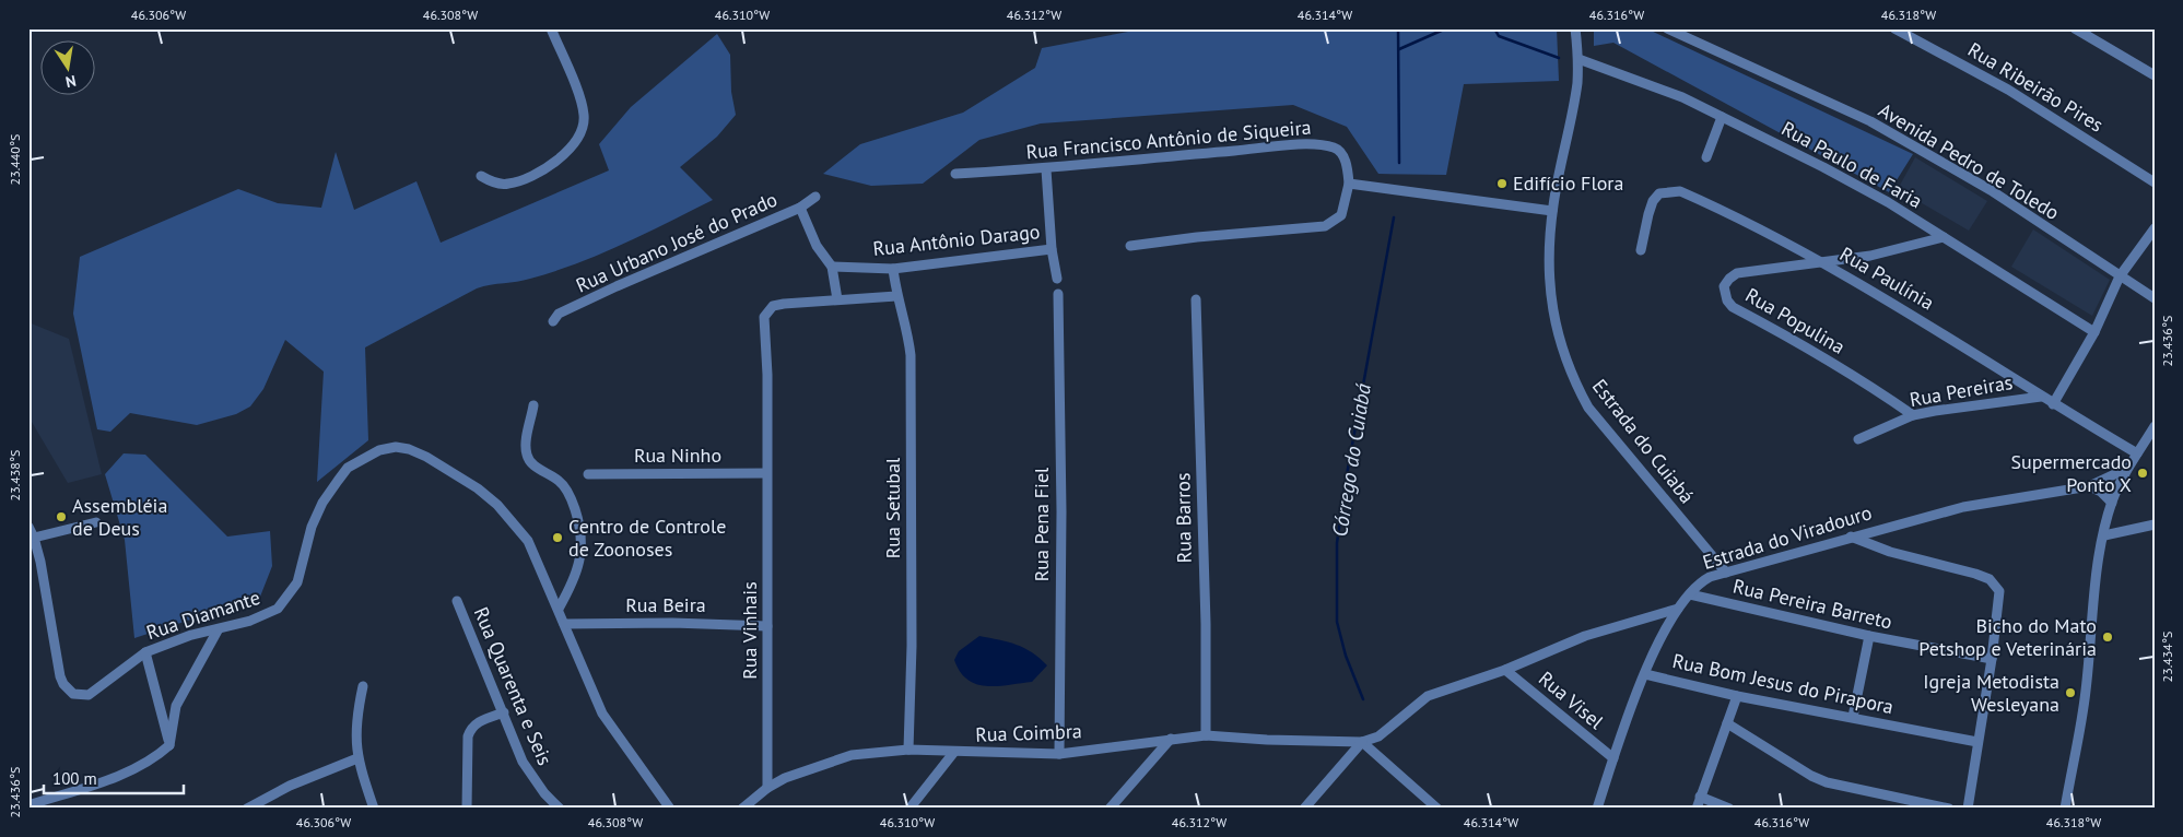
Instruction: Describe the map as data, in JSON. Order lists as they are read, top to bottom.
{
  "streets": {
    "street": [
      "Rua Ribeirão Pires",
      "Rua Francisco Antônio de Siqueira",
      "Avenida Pedro de Toledo",
      "Rua Paulo de Faria",
      "Rua Antônio Darago",
      "Rua Urbano José do Prado",
      "Rua Paulínia",
      "Rua Populina",
      "Rua Pereiras",
      "Estrada do Cuiabá",
      "Rua Ninho",
      "Rua Setubal",
      "Rua Barros",
      "Rua Pena Fiel",
      "Estrada do Viradouro",
      "Rua Pereira Barreto",
      "Rua Beira",
      "Rua Diamante",
      "Rua Vinhais",
      "Rua Bom Jesus do Pirapora",
      "Rua Quarenta e Seis",
      "Rua Visel",
      "Rua Coimbra"
    ]
  },
  "crossings": [
    ["Rua Paulo de Faria", "Rua Populina"],
    ["Rua Paulo de Faria", "Estrada do Cuiabá"],
    ["Rua Antônio Darago", "Rua Setubal"],
    ["Rua Paulínia", "Rua Populina"],
    ["Rua Paulínia", "Rua Pereiras"],
    ["Rua Populina", "Rua Pereiras"],
    ["Estrada do Cuiabá", "Estrada do Viradouro"],
    ["Rua Ninho", "Rua Vinhais"],
    ["Rua Setubal", "Rua Coimbra"],
    ["Rua Barros", "Rua Coimbra"],
    ["Rua Pena Fiel", "Rua Coimbra"],
    ["Estrada do Viradouro", "Rua Pereira Barreto"],
    ["Rua Beira", "Rua Diamante"],
    ["Rua Beira", "Rua Vinhais"],
    ["Rua Vinhais", "Rua Coimbra"]
  ],
  "water": ["Córrego do Cuiabá"],
  "places": [
    "Edifício Flora",
    "Supermercado Ponto X",
    "Assembléia de Deus",
    "Centro de Controle de Zoonoses",
    "Bicho do Mato Petshop e Veterinária",
    "Igreja Metodista Wesleyana"
  ],
  "scale_bar": "100 m",
  "north": "bottom",
  "coordinates": [
    "46.306°W",
    "46.308°W",
    "46.310°W",
    "46.312°W",
    "46.314°W",
    "46.316°W",
    "46.318°W",
    "23.440°S",
    "23.436°S",
    "23.438°S",
    "23.434°S"
  ]
}
